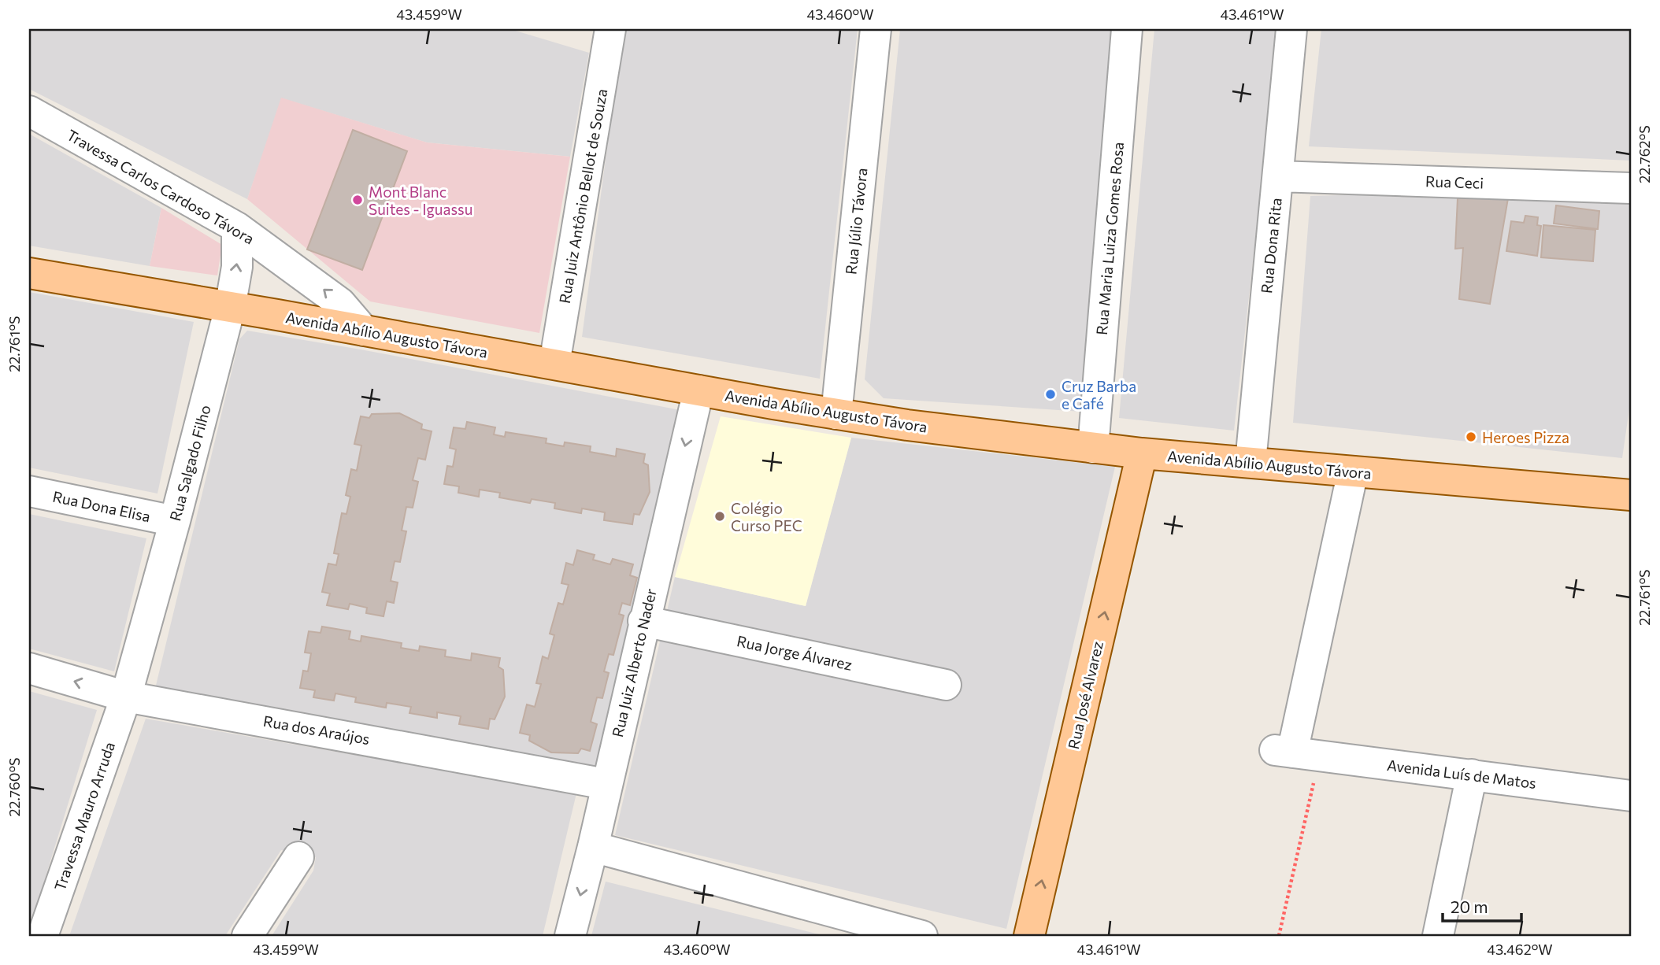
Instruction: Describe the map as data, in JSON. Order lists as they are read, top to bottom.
{
  "streets": {
    "main road": ["Avenida Abílio Augusto Távora", "Rua José Alvarez"],
    "street": [
      "Rua Ceci",
      "Travessa Carlos Cardoso Távora",
      "Rua Juiz Antônio Bellot de Souza",
      "Rua Júlio Távora",
      "Rua Maria Luiza Gomes Rosa",
      "Rua Dona Rita",
      "Rua Salgado Filho",
      "Rua Dona Elisa",
      "Rua Jorge Álvarez",
      "Rua Juiz Alberto Nader",
      "Rua dos Araújos",
      "Avenida Luís de Matos",
      "Travessa Mauro Arruda"
    ]
  },
  "crossings": [
    ["Rua Ceci", "Rua Dona Rita"],
    ["Travessa Carlos Cardoso Távora", "Avenida Abílio Augusto Távora"],
    ["Travessa Carlos Cardoso Távora", "Rua Salgado Filho"],
    ["Rua Juiz Antônio Bellot de Souza", "Avenida Abílio Augusto Távora"],
    ["Rua Júlio Távora", "Avenida Abílio Augusto Távora"],
    ["Rua Maria Luiza Gomes Rosa", "Avenida Abílio Augusto Távora"],
    ["Rua Dona Rita", "Avenida Abílio Augusto Távora"],
    ["Avenida Abílio Augusto Távora", "Rua Salgado Filho"],
    ["Avenida Abílio Augusto Távora", "Rua Juiz Alberto Nader"],
    ["Avenida Abílio Augusto Távora", "Rua José Alvarez"],
    ["Rua Salgado Filho", "Rua Dona Elisa"],
    ["Rua Salgado Filho", "Rua dos Araújos"],
    ["Rua Salgado Filho", "Travessa Mauro Arruda"],
    ["Rua Jorge Álvarez", "Rua Juiz Alberto Nader"],
    ["Rua Juiz Alberto Nader", "Rua dos Araújos"],
    ["Rua dos Araújos", "Travessa Mauro Arruda"]
  ],
  "one_way": ["Travessa Carlos Cardoso Távora", "Rua Juiz Alberto Nader", "Rua José Alvarez"],
  "places": [
    "Mont Blanc Suites - Iguassu",
    "Cruz Barba e Café",
    "Heroes Pizza",
    "Colégio Curso PEC"
  ],
  "scale_bar": "20 m",
  "coordinates": [
    "43.459°W",
    "43.460°W",
    "43.461°W",
    "22.762°S",
    "22.761°S",
    "22.760°S",
    "43.462°W"
  ]
}
